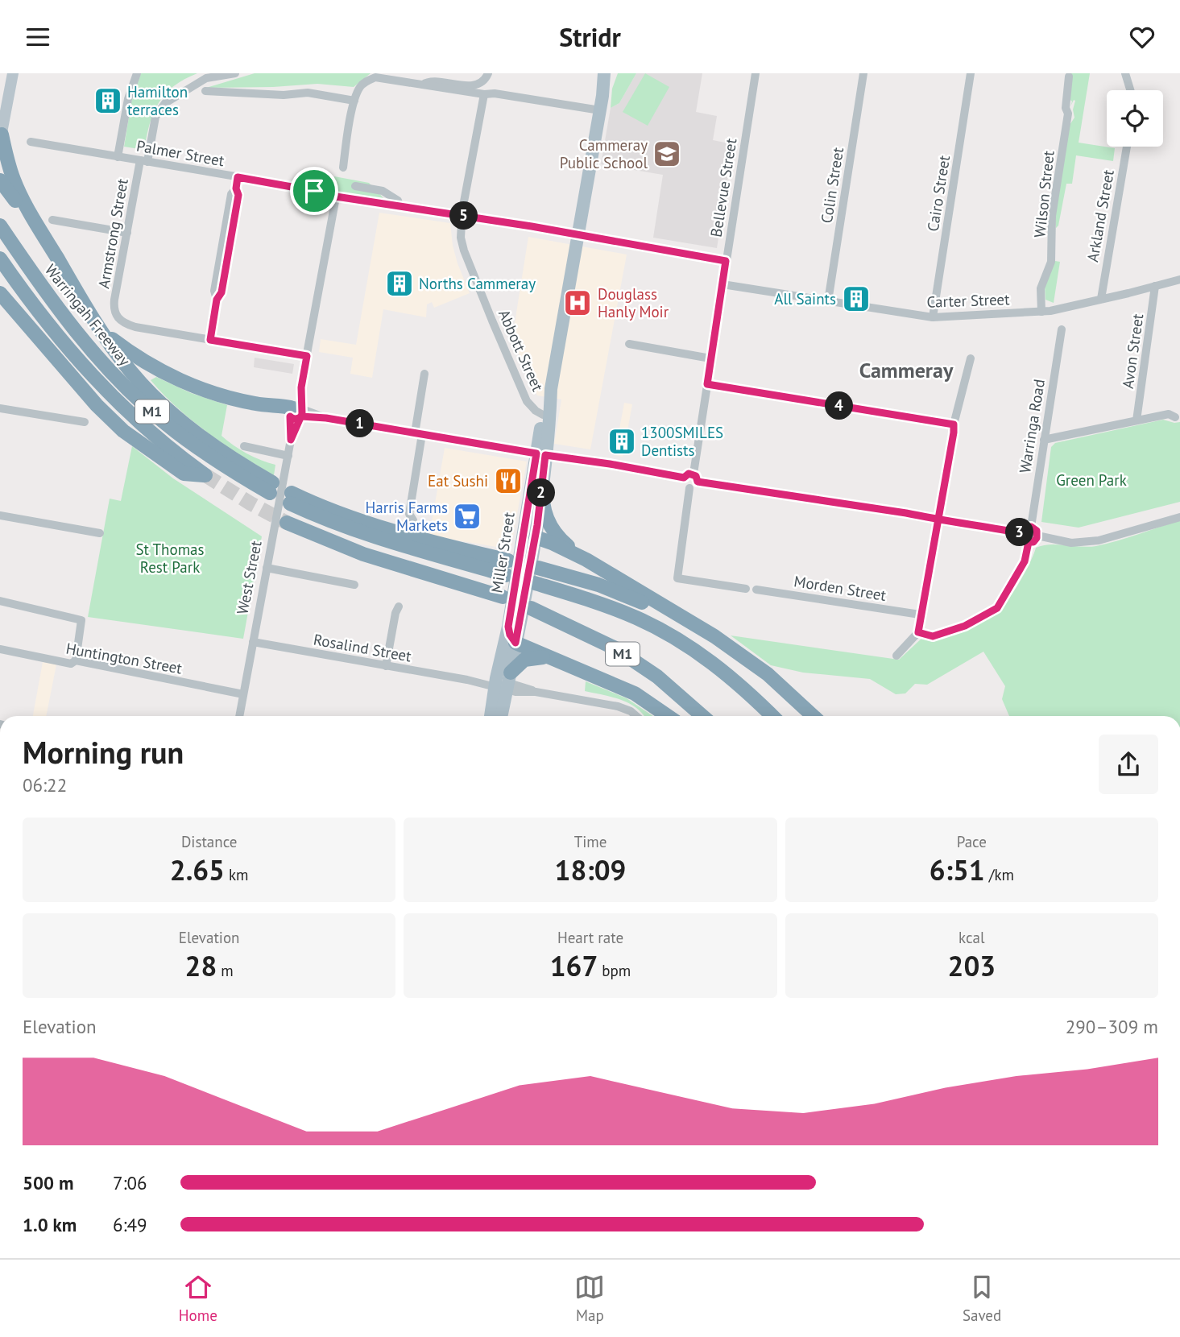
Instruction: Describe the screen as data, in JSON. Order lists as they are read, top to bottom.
{
  "streets": {
    "highway": ["Warringah Freeway", "M1"],
    "main road": ["Miller Street"],
    "street": [
      "Palmer Street",
      "Colin Street",
      "Bellevue Street",
      "Cairo Street",
      "Wilson Street",
      "Arkland Street",
      "Armstrong Street",
      "Carter Street",
      "Abbott Street",
      "Avon Street",
      "Warringa Road",
      "West Street",
      "Morden Street",
      "Rosalind Street",
      "Huntington Street"
    ]
  },
  "crossings": [
    ["Palmer Street", "Bellevue Street"],
    ["Palmer Street", "Armstrong Street"],
    ["Palmer Street", "Abbott Street"],
    ["Palmer Street", "Miller Street"],
    ["Palmer Street", "West Street"],
    ["Colin Street", "Carter Street"],
    ["Bellevue Street", "Carter Street"],
    ["Cairo Street", "Carter Street"],
    ["Wilson Street", "Carter Street"],
    ["Arkland Street", "Carter Street"],
    ["Carter Street", "Avon Street"],
    ["Warringah Freeway", "West Street"],
    ["Abbott Street", "Miller Street"],
    ["Miller Street", "Rosalind Street"],
    ["West Street", "Rosalind Street"],
    ["West Street", "Huntington Street"]
  ],
  "districts": ["Cammeray"],
  "parks": ["Green Park", "St Thomas Rest Park"],
  "places": {
    "building": [
      "Hamilton terraces",
      "Norths Cammeray",
      "All Saints",
      "1300SMILES Dentists"
    ],
    "school or university": ["Cammeray Public School"],
    "hospital": ["Douglass Hanly Moir"],
    "restaurant": ["Eat Sushi"],
    "supermarket": ["Harris Farms Markets"]
  },
  "page": {
    "header": "Stridr",
    "pins": [
      "5",
      "4",
      "1",
      "2",
      "3"
    ],
    "heading": ["Morning run", "06:22"],
    "stats": [
      ["Distance", "2.65 km"],
      ["Time", "18:09"],
      ["Pace", "6:51 /km"],
      ["Elevation", "28 m"],
      ["Heart rate", "167 bpm"],
      ["kcal", "203"]
    ],
    "chart": ["Elevation", "290–309 m"],
    "list": [
      {
        "name": "500 m",
        "note": "7:06"
      },
      {
        "name": "1.0 km",
        "note": "6:49"
      }
    ],
    "tabs": ["Home", "Map", "Saved"]
  }
}
